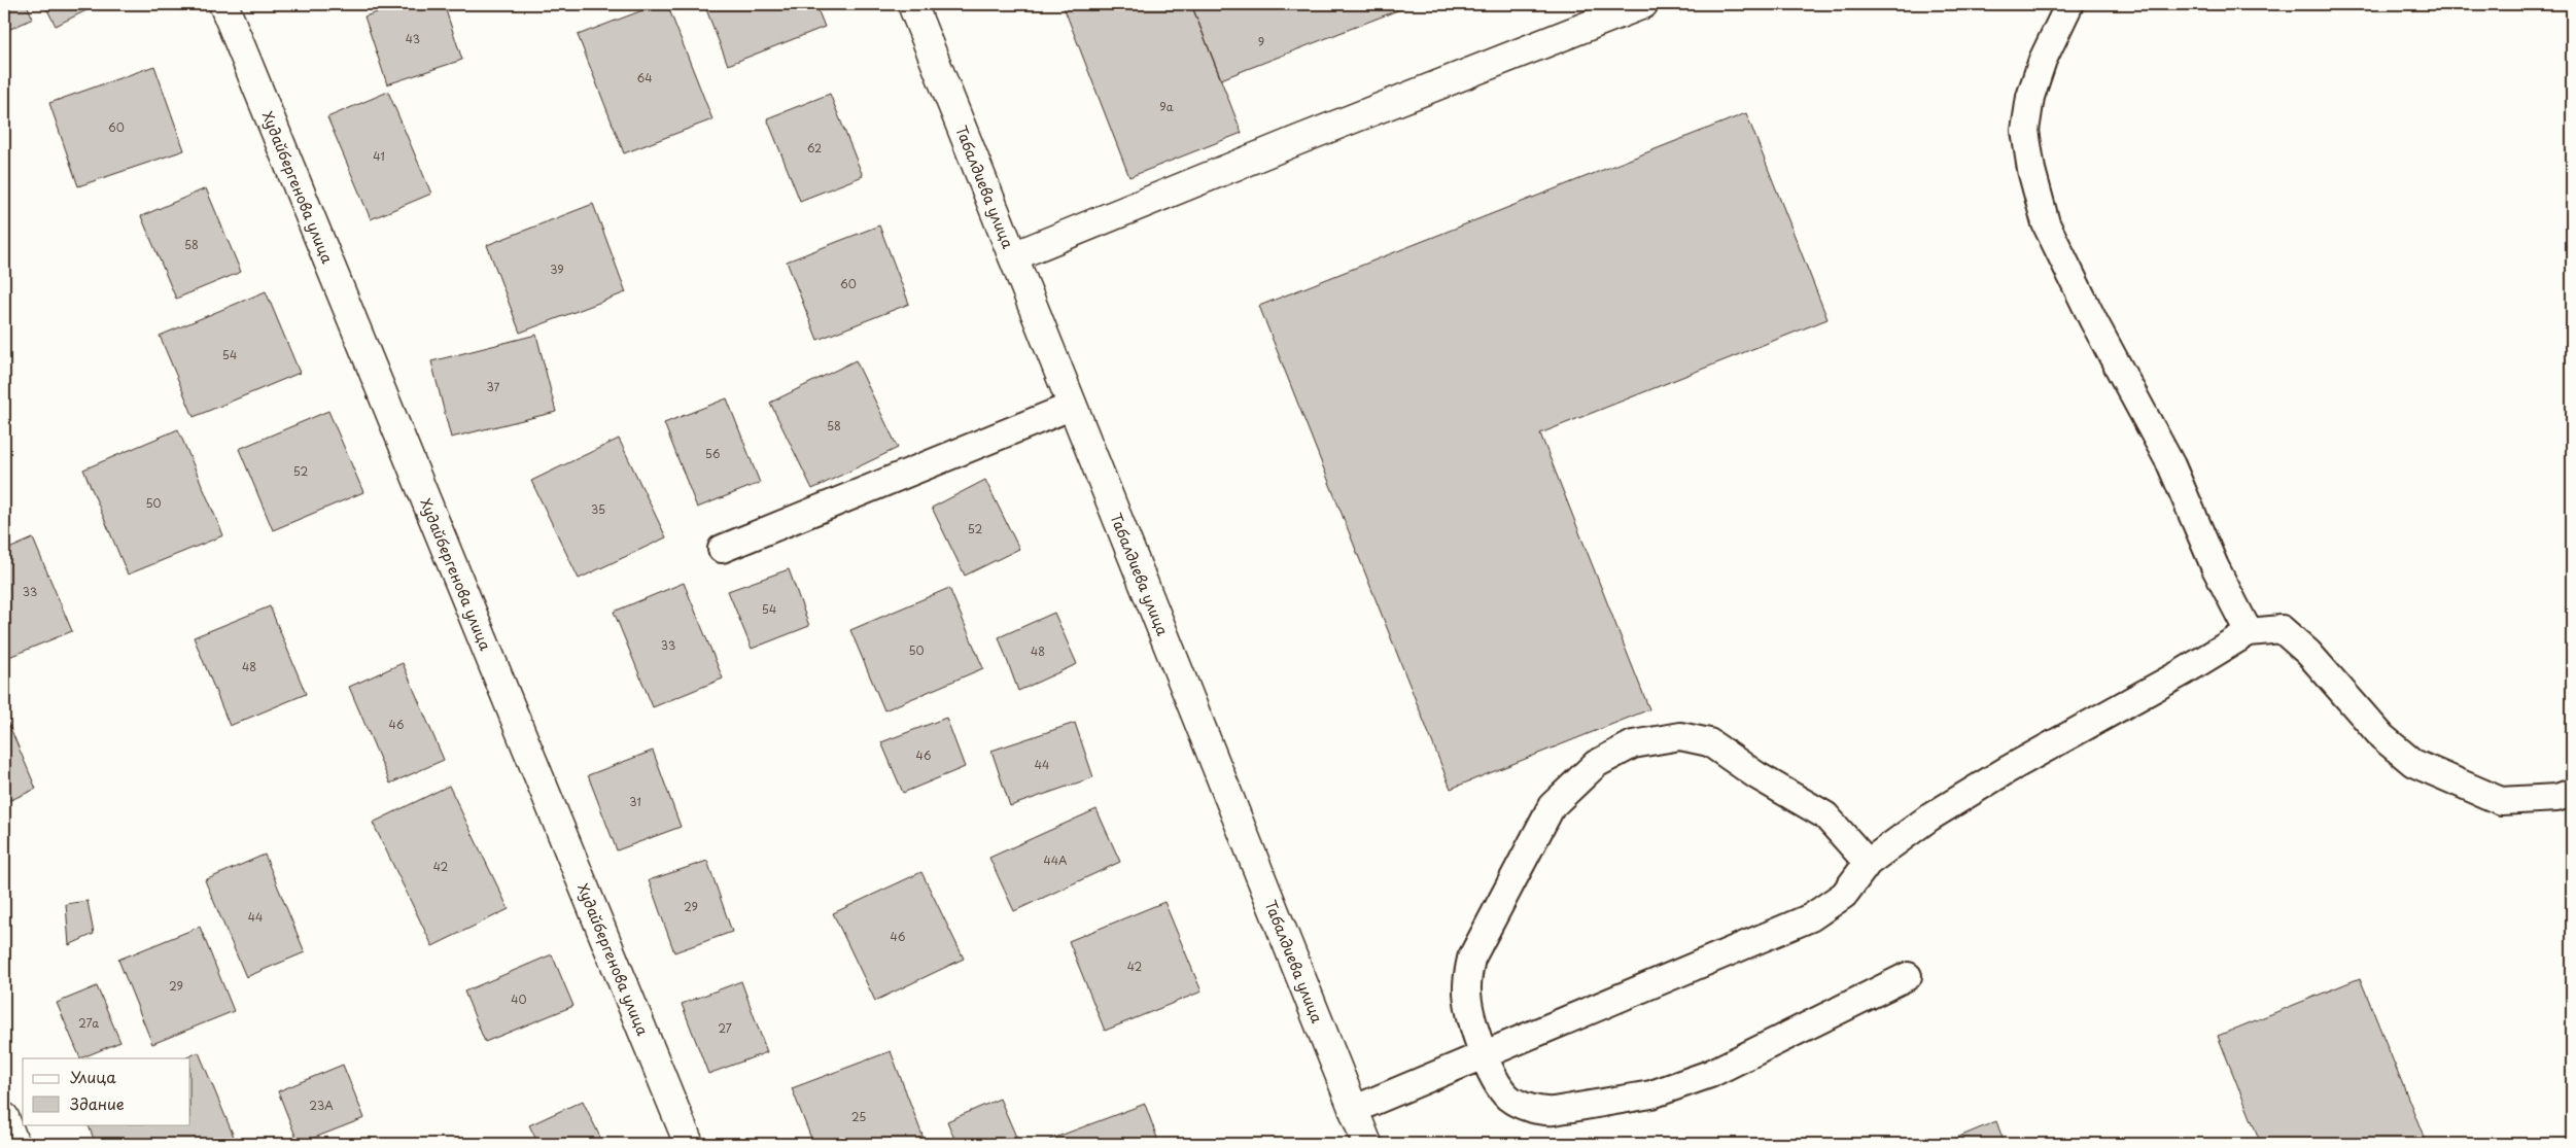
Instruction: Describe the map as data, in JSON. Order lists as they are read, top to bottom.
{
  "streets": {
    "street": ["Табалдиева улица", "Худайбергенова улица"]
  },
  "house_numbers": [
    "43",
    "9",
    "64",
    "9а",
    "60",
    "62",
    "41",
    "58",
    "39",
    "60",
    "54",
    "37",
    "58",
    "56",
    "52",
    "50",
    "35",
    "52",
    "33",
    "54",
    "33",
    "50",
    "48",
    "48",
    "46",
    "46",
    "44",
    "31",
    "44А",
    "42",
    "29",
    "44",
    "46",
    "42",
    "29",
    "40",
    "27а",
    "27",
    "23А",
    "25"
  ],
  "legend": ["Улица", "Здание"]
}
